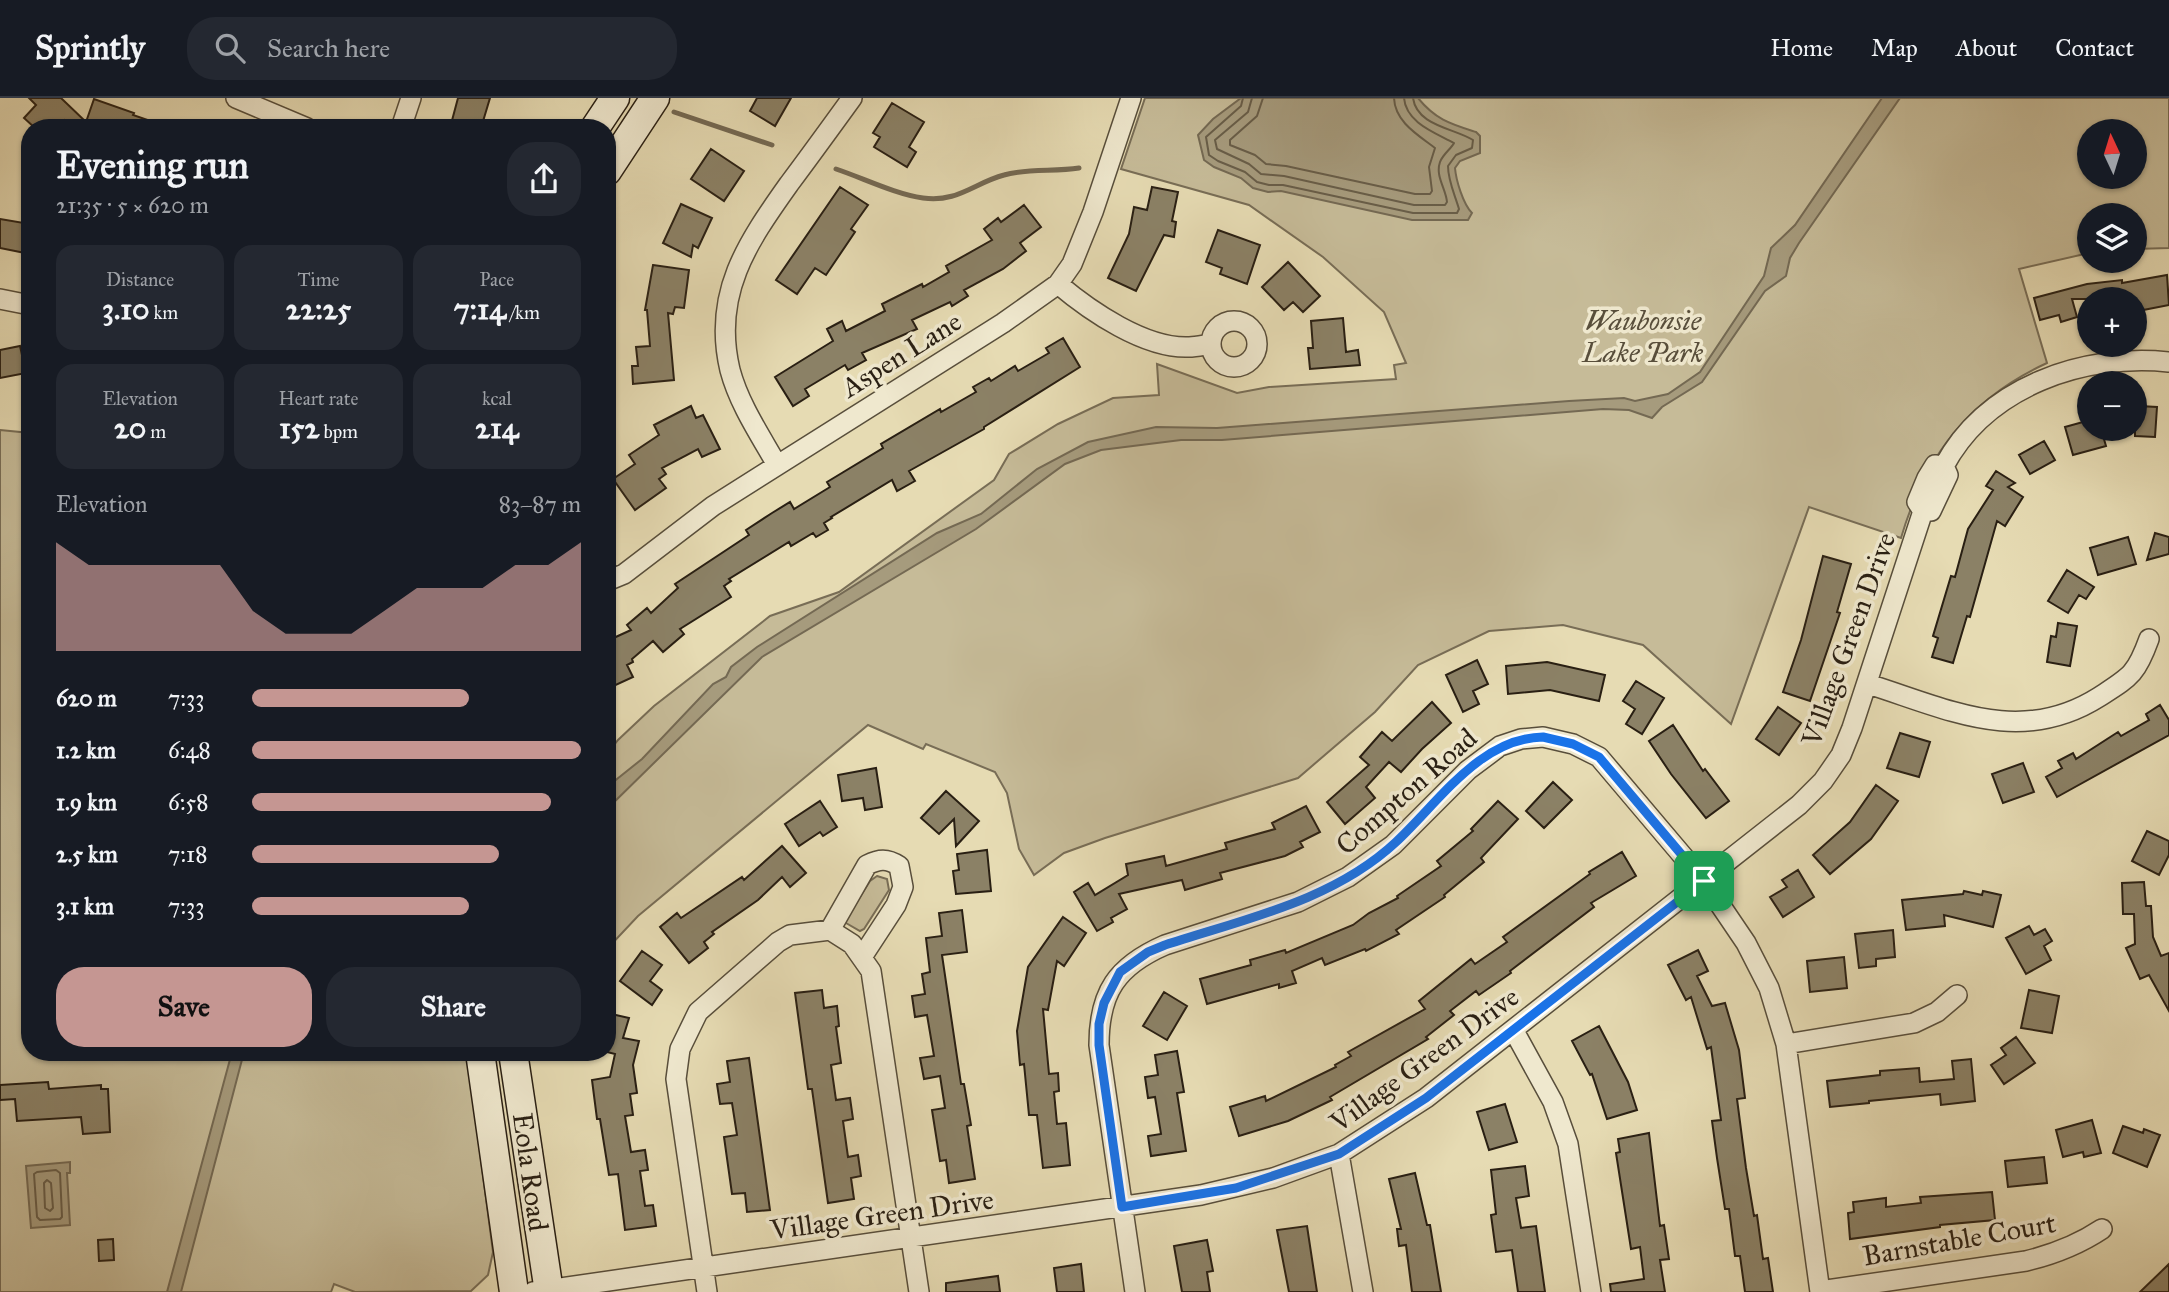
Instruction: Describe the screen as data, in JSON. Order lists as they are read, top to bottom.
{
  "streets": {
    "main road": ["Eola Road"],
    "street": [
      "Aspen Lane",
      "Village Green Drive",
      "Compton Road",
      "Barnstable Court"
    ]
  },
  "crossings": [
    ["Village Green Drive", "Compton Road"],
    ["Village Green Drive", "Eola Road"],
    ["Compton Road", "Barnstable Court"]
  ],
  "parks": ["Waubonsie Lake Park"],
  "north": "top",
  "page": {
    "header": "Sprintly",
    "search": "Search here",
    "nav": [
      "Home",
      "Map",
      "About",
      "Contact"
    ],
    "map_buttons": ["+", "−"],
    "heading": ["Evening run", "21:35 · 5 × 620 m"],
    "stats": [
      ["Distance", "3.10 km"],
      ["Time", "22:25"],
      ["Pace", "7:14 /km"],
      ["Elevation", "20 m"],
      ["Heart rate", "152 bpm"],
      ["kcal", "214"]
    ],
    "chart": ["Elevation", "83–87 m"],
    "list": [
      {
        "name": "620 m",
        "note": "7:33"
      },
      {
        "name": "1.2 km",
        "note": "6:48"
      },
      {
        "name": "1.9 km",
        "note": "6:58"
      },
      {
        "name": "2.5 km",
        "note": "7:18"
      },
      {
        "name": "3.1 km",
        "note": "7:33"
      }
    ],
    "buttons": ["Save", "Share"]
  }
}
